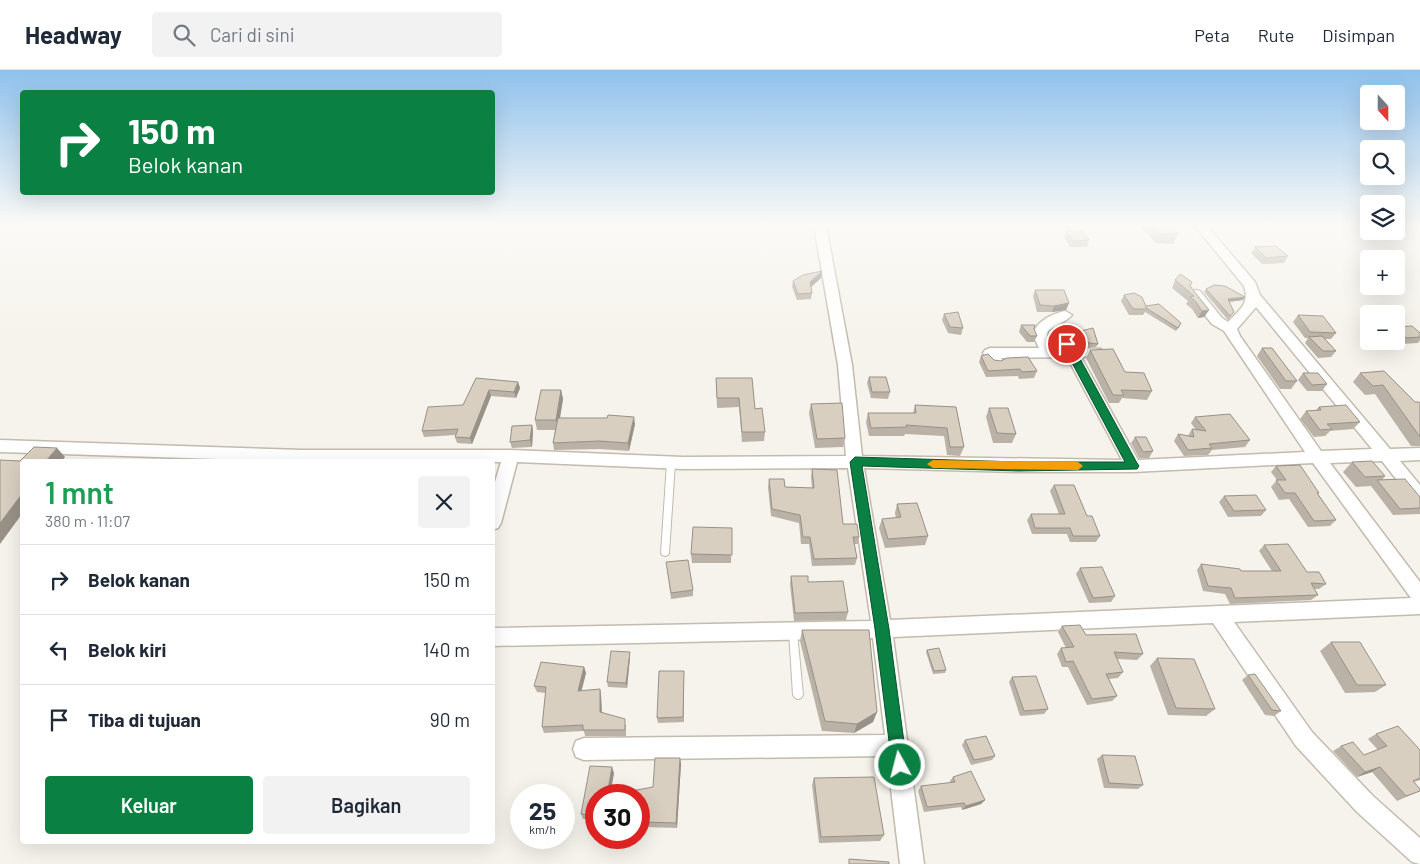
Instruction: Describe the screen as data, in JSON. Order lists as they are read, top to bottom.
{
  "north": "bottom",
  "page": {
    "header": "Headway",
    "search": "Cari di sini",
    "nav": ["Peta", "Rute", "Disimpan"],
    "map_buttons": ["+", "−"],
    "turn": ["150 m", "Belok kanan"],
    "heading": ["1 mnt", "380 m · 11:07"],
    "list": [
      {
        "name": "Belok kanan",
        "value": "150 m"
      },
      {
        "name": "Belok kiri",
        "value": "140 m"
      },
      {
        "name": "Tiba di tujuan",
        "value": "90 m"
      }
    ],
    "buttons": ["Keluar", "Bagikan"],
    "speed": "25 km/h",
    "limit": "30"
  }
}
